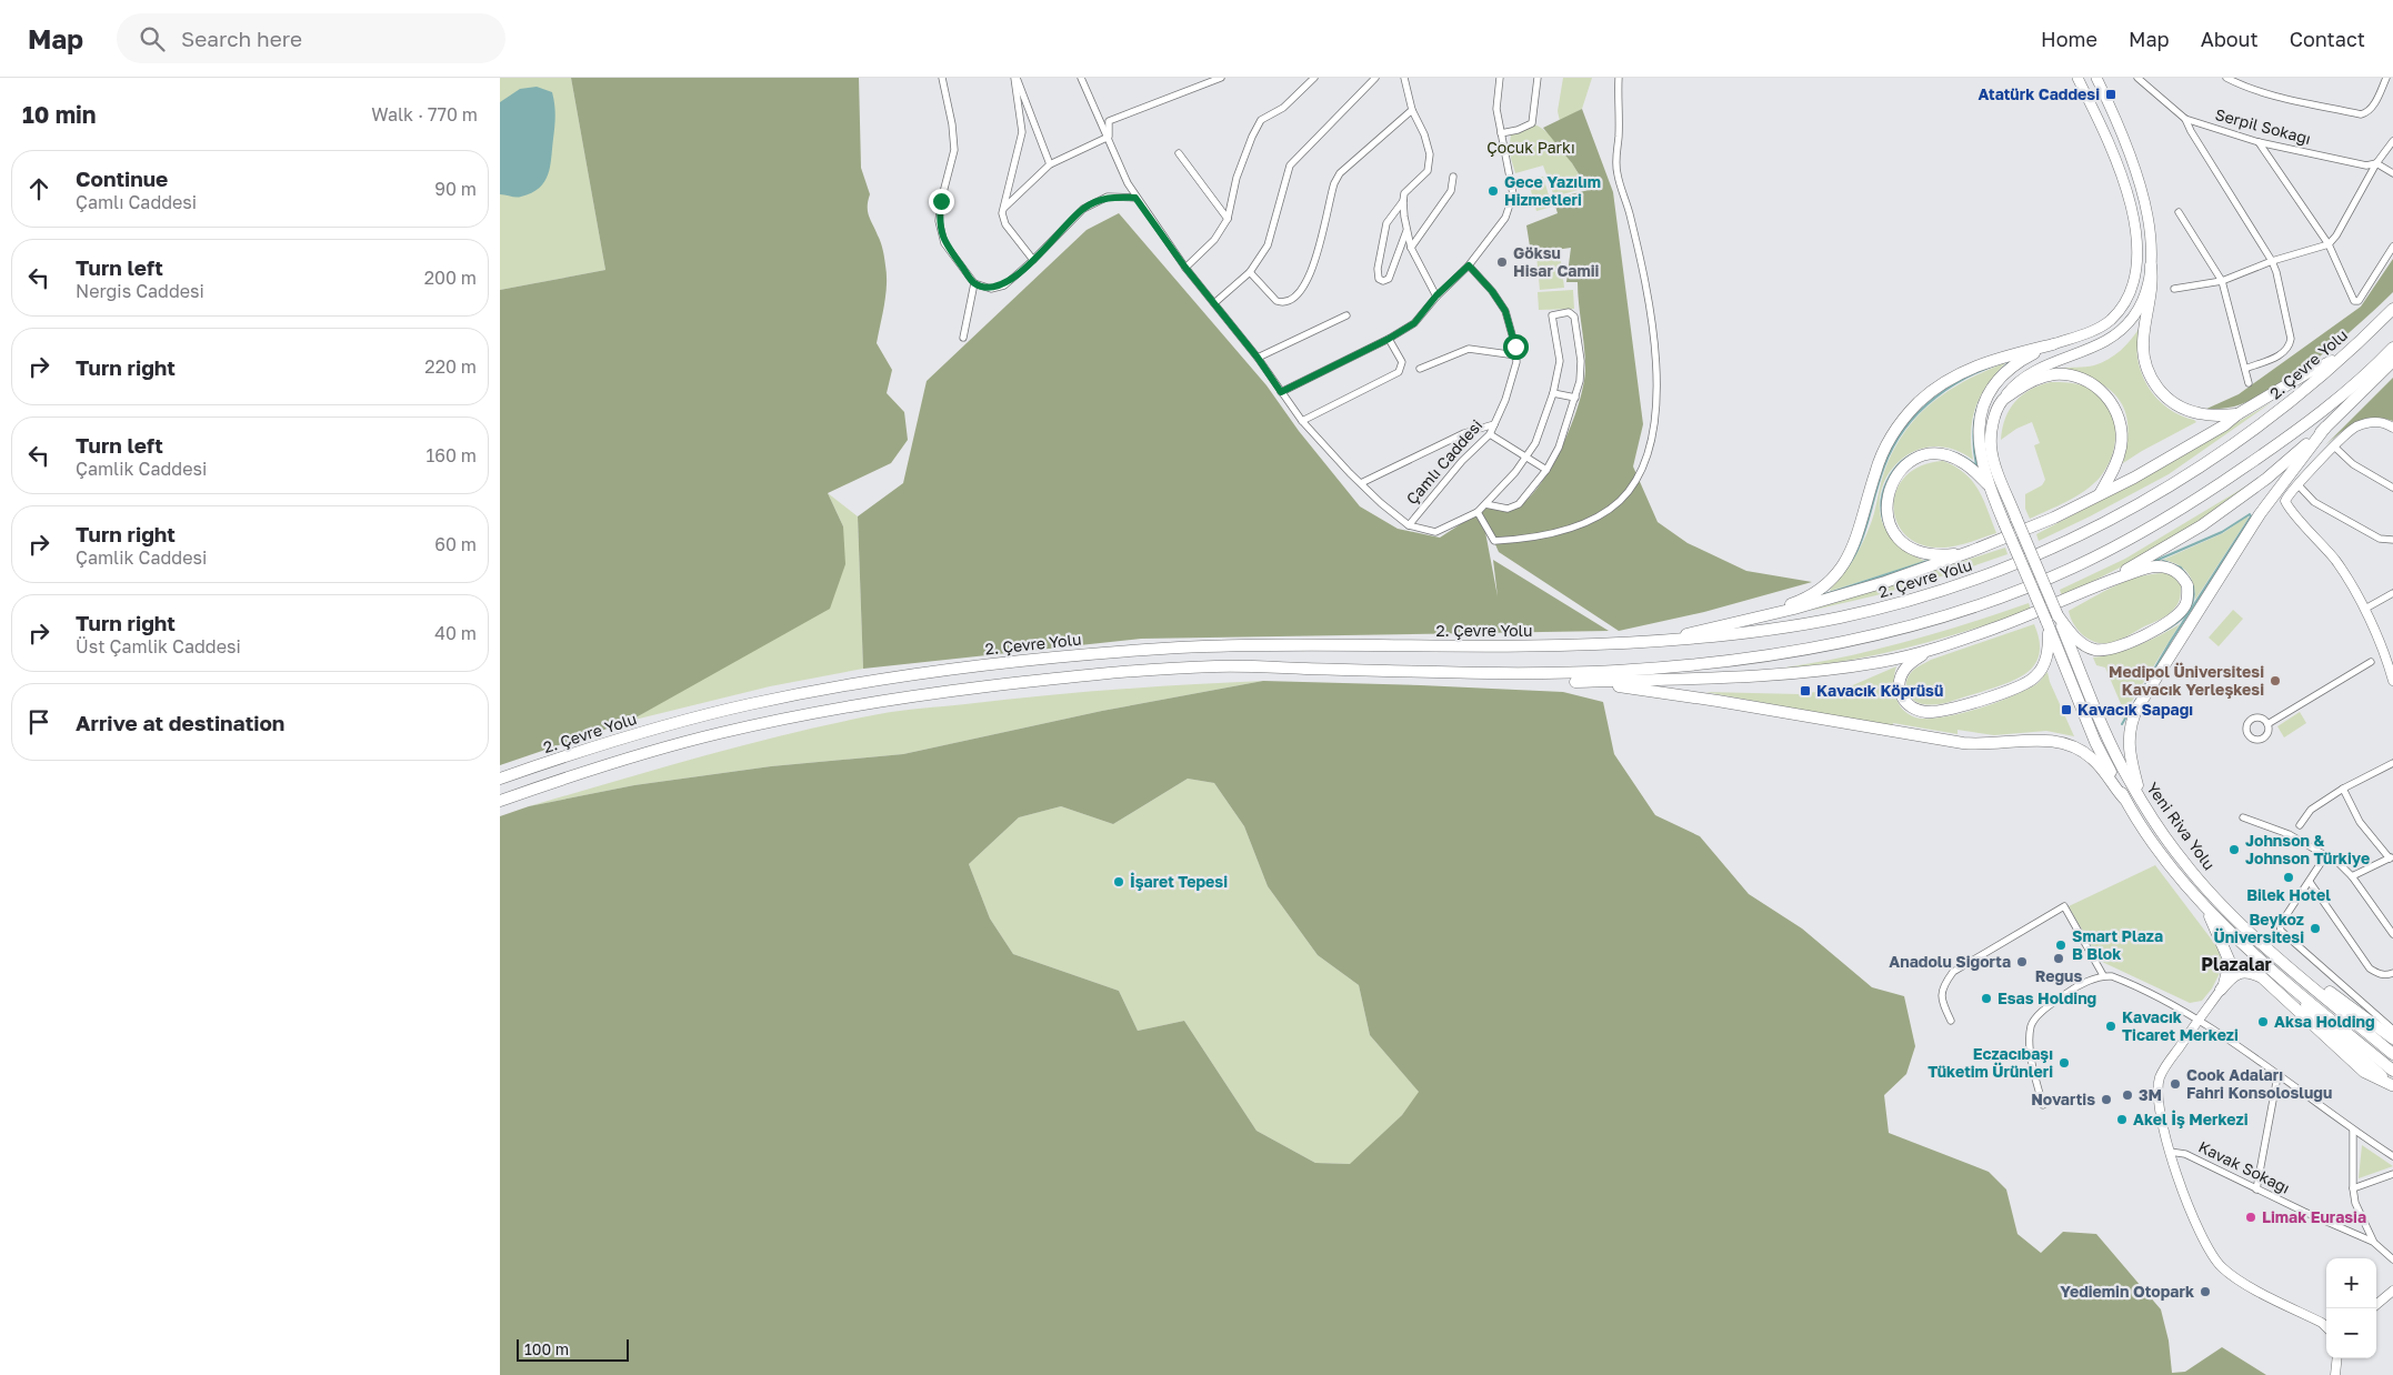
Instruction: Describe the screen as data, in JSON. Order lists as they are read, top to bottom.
{
  "streets": {
    "highway": ["2. Çevre Yolu", "Yeni Riva Yolu"],
    "street": ["Serpil Sokağı", "Çamlı Caddesi", "Kavak Sokağı"]
  },
  "districts": ["Plazalar"],
  "parks": ["Çocuk Parkı"],
  "places": {
    "transit": ["Atatürk Caddesi", "Kavacık Köprüsü", "Kavacık Sapağı"],
    "other": [
      "Gece Yazılım Hizmetleri",
      "Göksu Hisar Camii",
      "Medipol Üniversitesi Kavacık Yerleşkesi",
      "Johnson & Johnson Türkiye",
      "Bilek Hotel",
      "İşaret Tepesi",
      "Beykoz Üniversitesi",
      "Smart Plaza B Blok",
      "Regus",
      "Anadolu Sigorta",
      "Esas Holding",
      "Aksa Holding",
      "Kavacık Ticaret Merkezi",
      "Eczacıbaşı Tüketim Ürünleri",
      "Cook Adaları Fahri Konsolosluğu",
      "3M",
      "Novartis",
      "Akel İş Merkezi",
      "Limak Eurasia",
      "Yediemin Otopark"
    ]
  },
  "scale_bar": "100 m",
  "page": {
    "header": "Map",
    "search": "Search here",
    "nav": [
      "Home",
      "Map",
      "About",
      "Contact"
    ],
    "heading": ["10 min", "Walk · 770 m"],
    "list": [
      ["Continue", "Çamlı Caddesi", "90 m"],
      ["Turn left", "Nergis Caddesi", "200 m"],
      ["Turn right", "220 m"],
      ["Turn left", "Çamlik Caddesi", "160 m"],
      ["Turn right", "Çamlik Caddesi", "60 m"],
      ["Turn right", "Üst Çamlik Caddesi", "40 m"],
      "Arrive at destination"
    ],
    "map_buttons": ["+", "−"],
    "scale": "100 m"
  }
}
